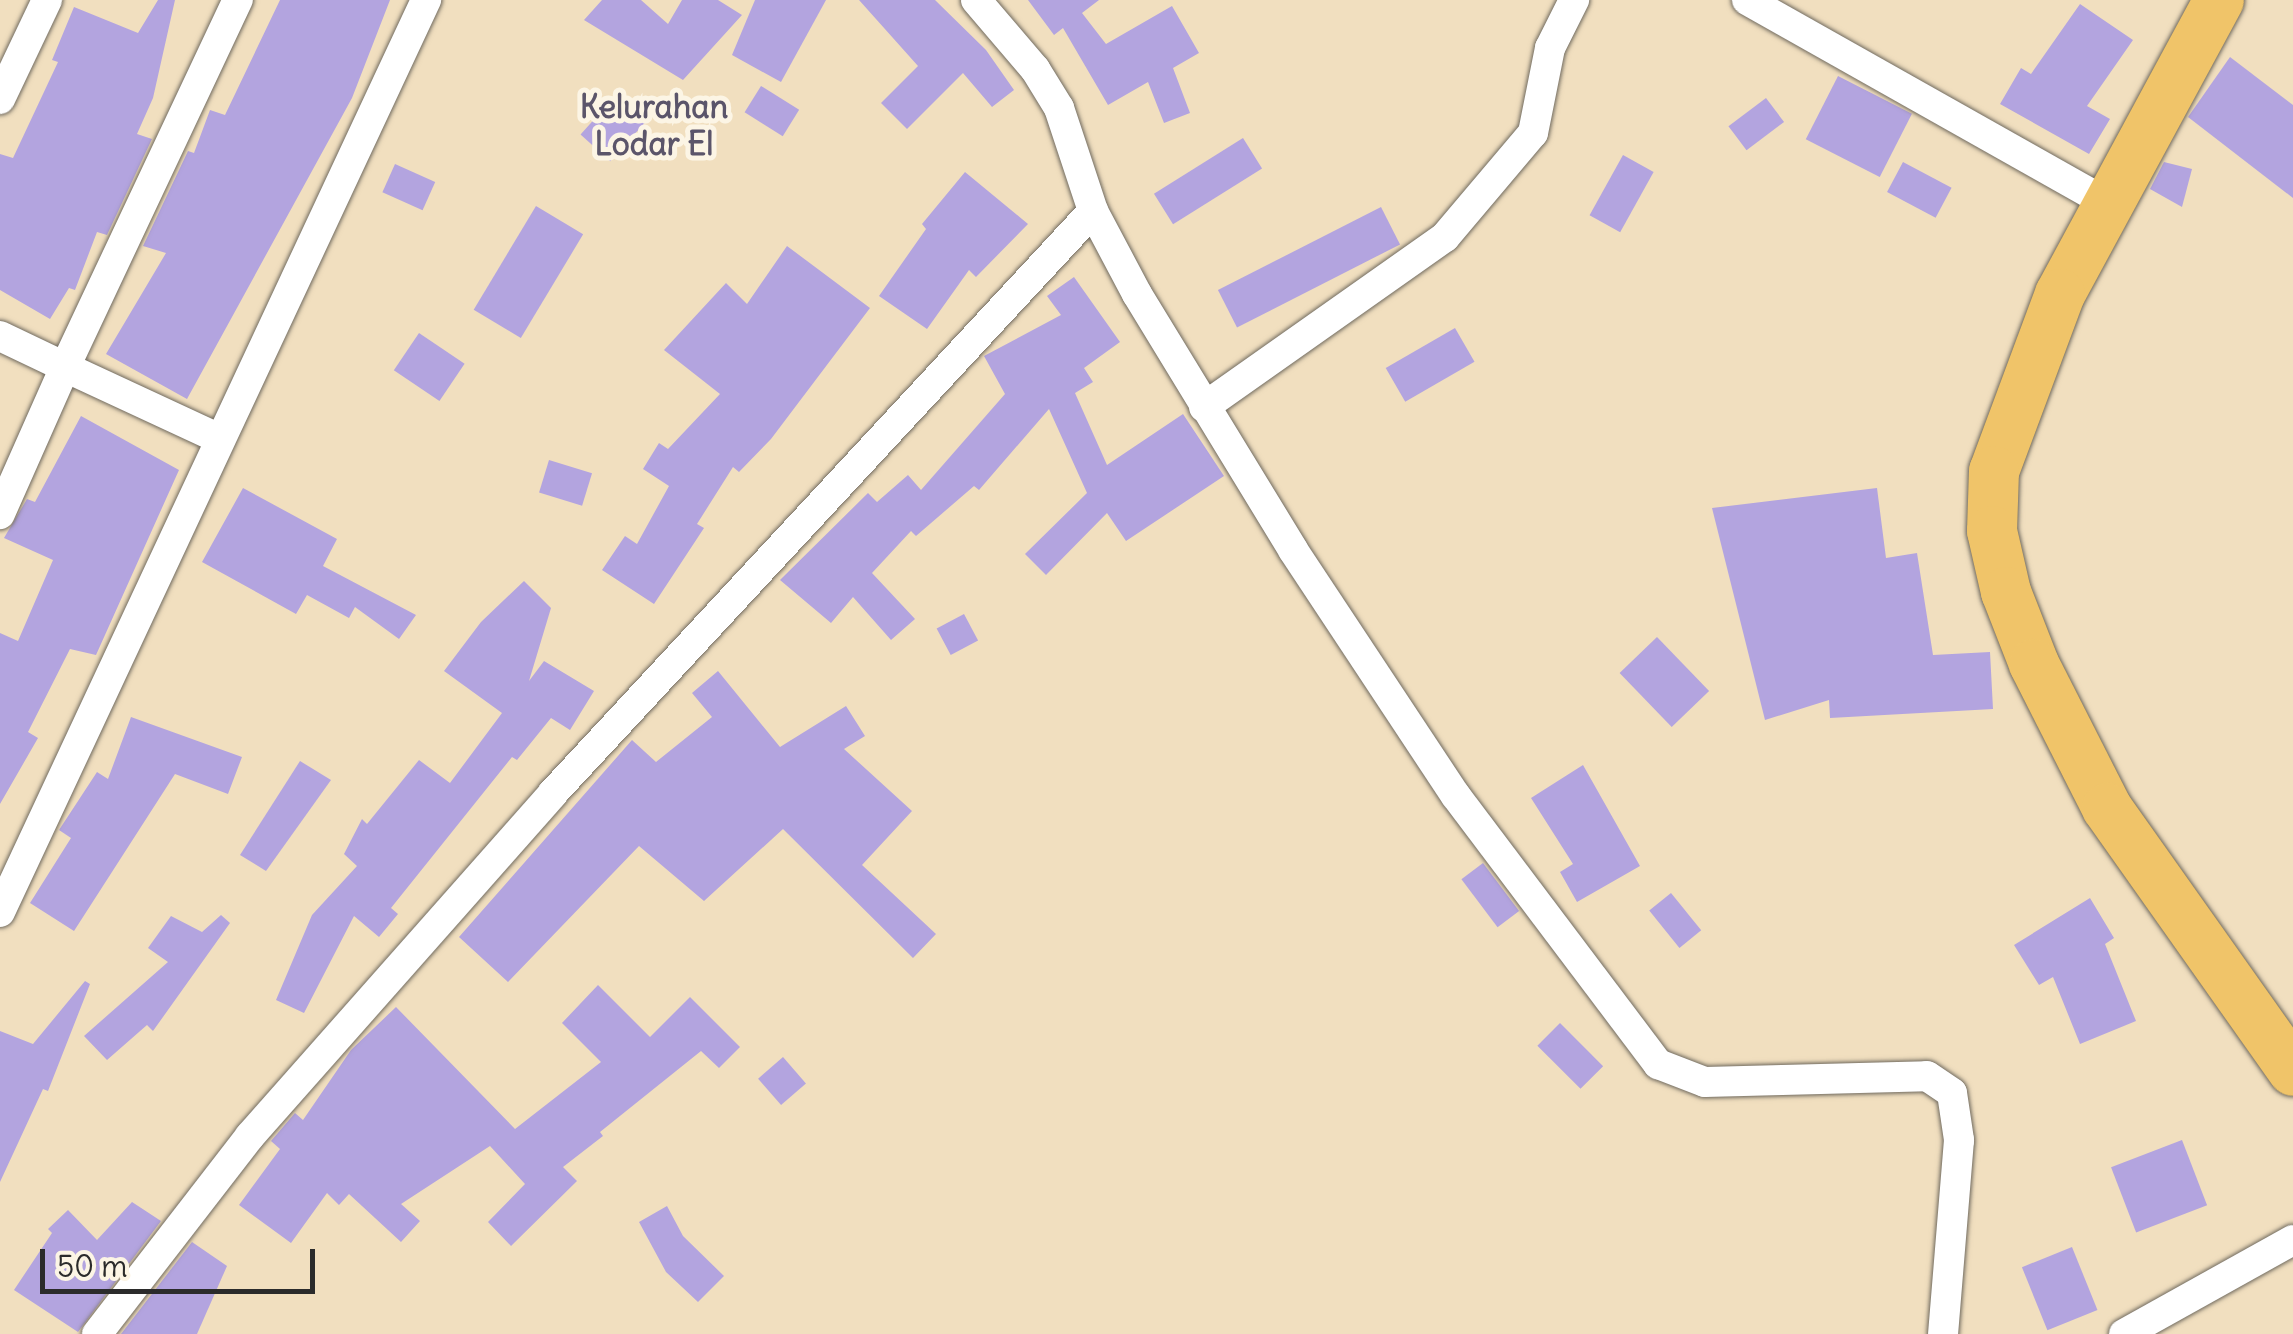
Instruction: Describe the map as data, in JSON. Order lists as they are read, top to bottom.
{
  "districts": ["Kelurahan Lodar El"],
  "scale_bar": "50 m"
}
